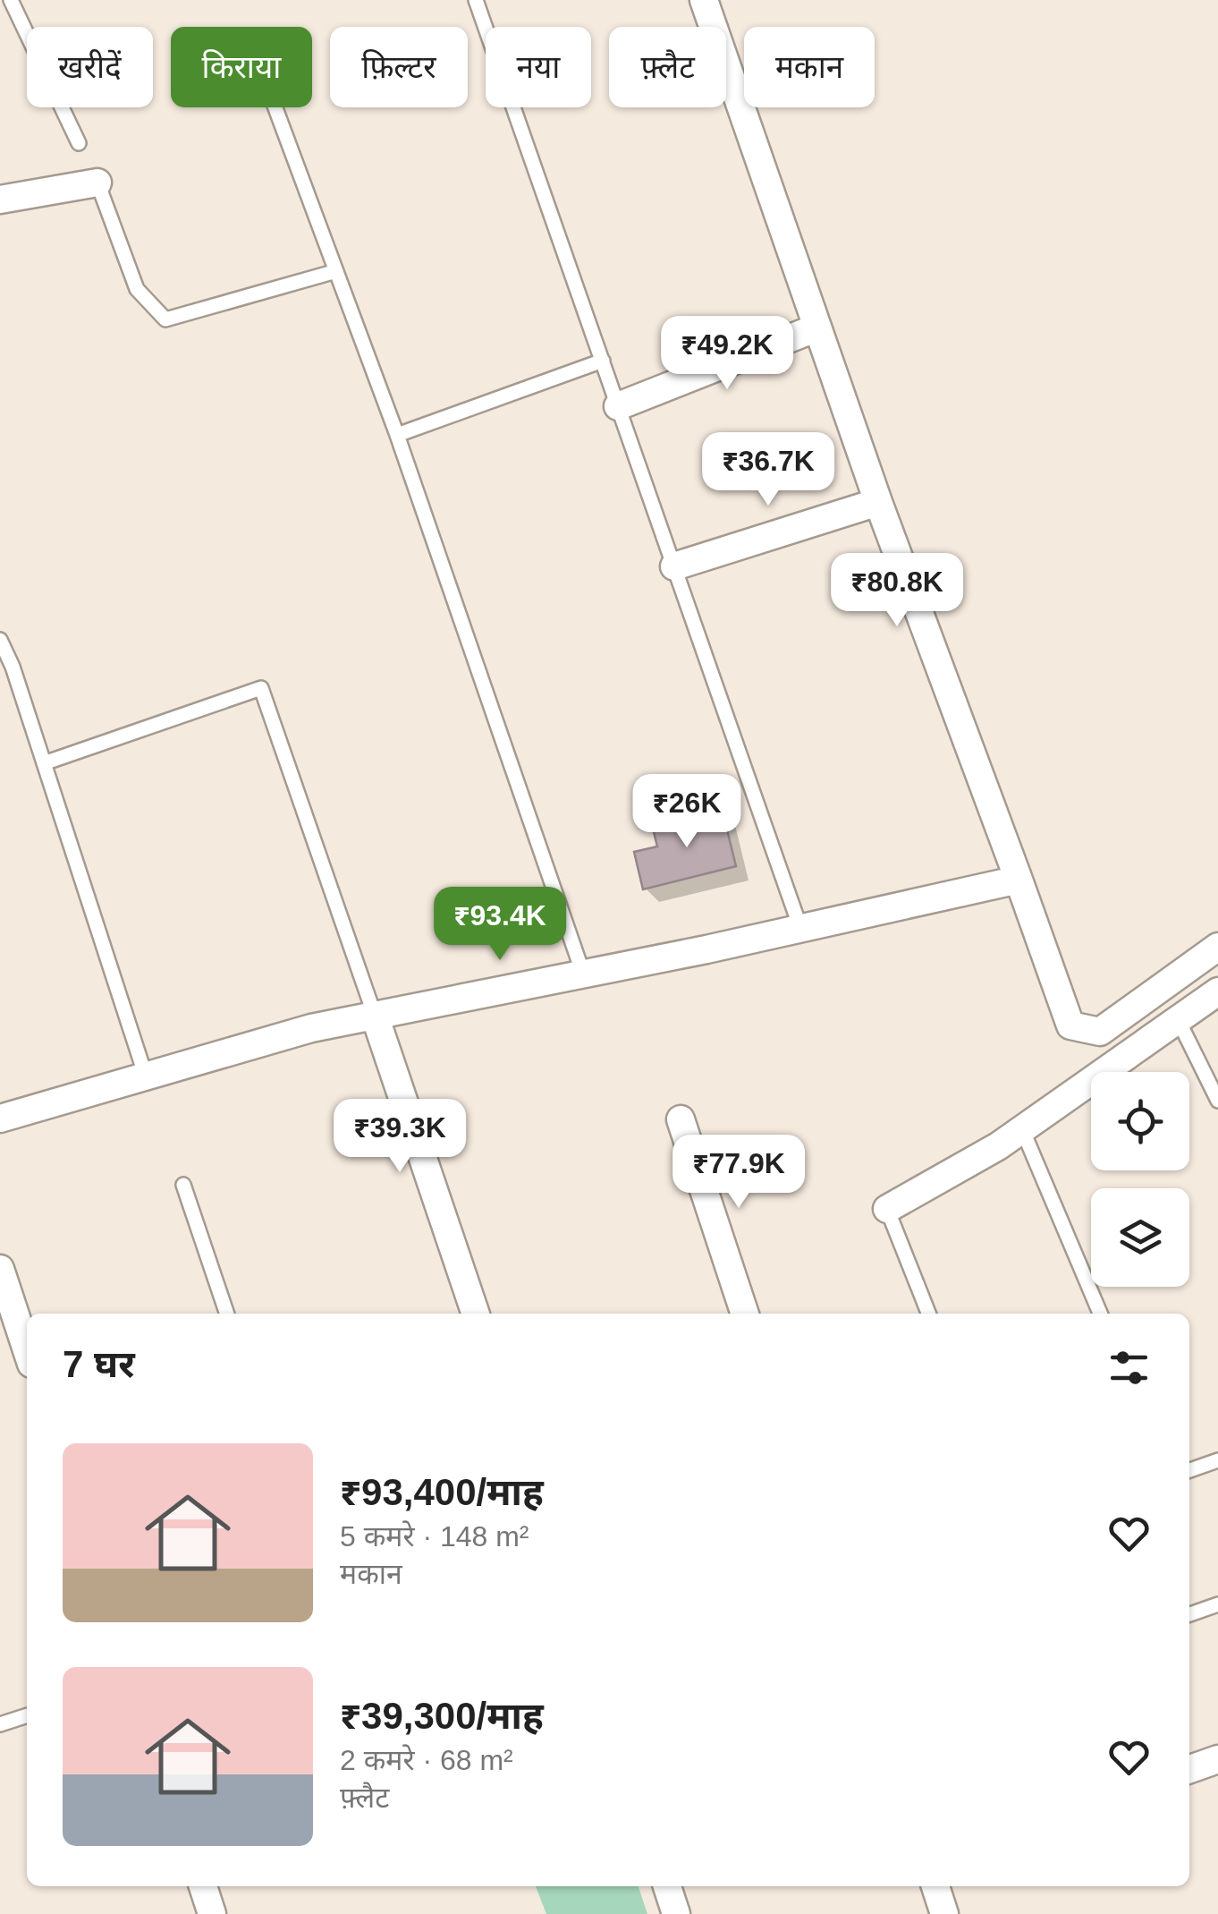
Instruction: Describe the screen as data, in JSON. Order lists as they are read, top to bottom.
{
  "page": {
    "chip": [
      "खरीदें",
      "किराया",
      "फ़िल्टर",
      "नया",
      "फ़्लैट",
      "मकान"
    ],
    "price": [
      "₹49.2K",
      "₹36.7K",
      "₹80.8K",
      "₹26K",
      "₹93.4K",
      "₹39.3K",
      "₹77.9K"
    ],
    "heading": "7 घर",
    "list": [
      {
        "name": "₹93,400/माह",
        "note": "5 कमरे · 148 m² · मकान"
      },
      {
        "name": "₹39,300/माह",
        "note": "2 कमरे · 68 m² · फ़्लैट"
      }
    ]
  }
}
